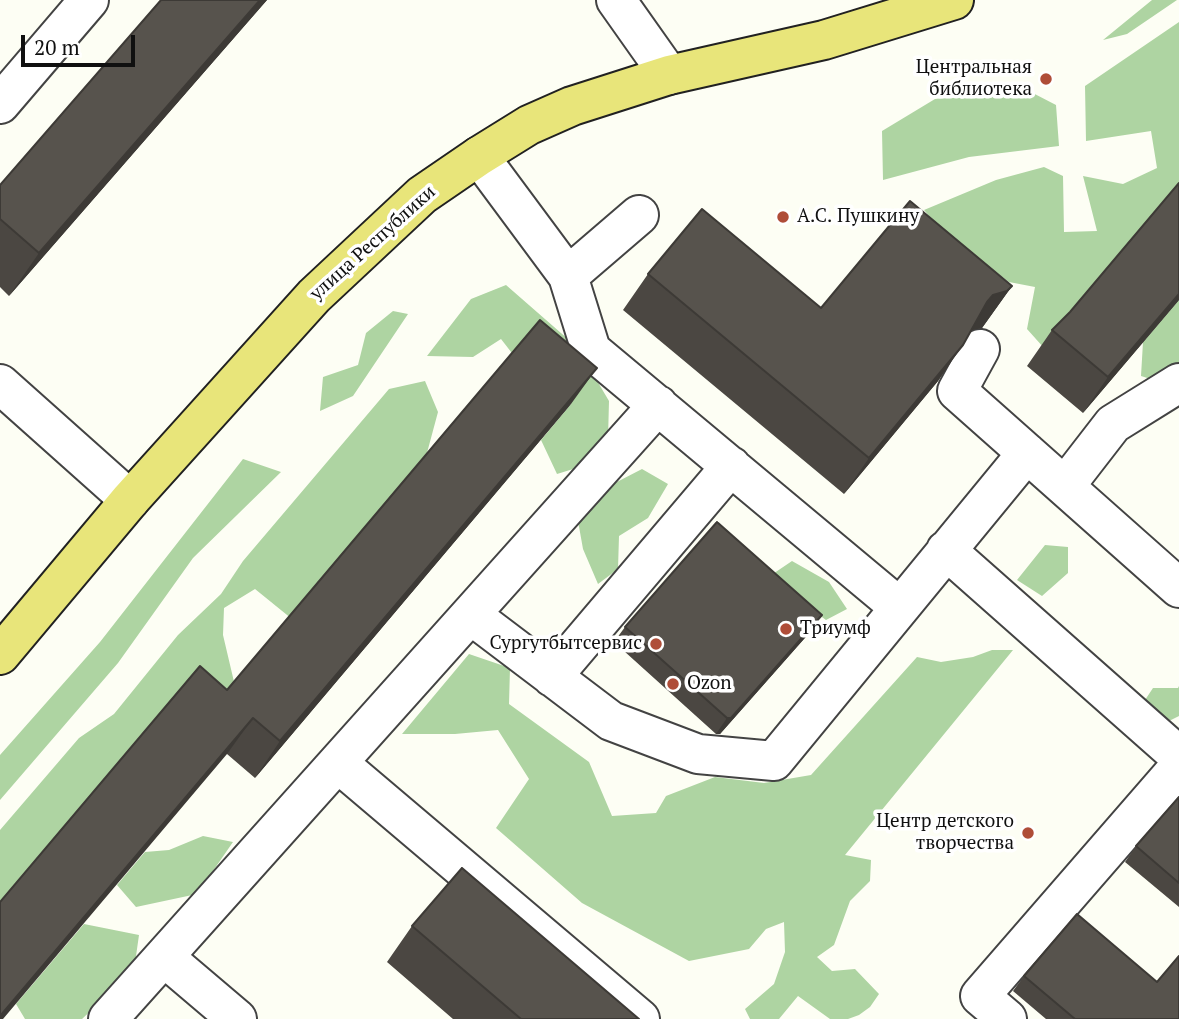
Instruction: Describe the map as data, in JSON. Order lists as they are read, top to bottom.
{
  "streets": {
    "main road": ["улица Республики"]
  },
  "places": [
    "Центральная библиотека",
    "А.С. Пушкину",
    "Триумф",
    "Сургутбытсервис",
    "Ozon",
    "Центр детского творчества"
  ],
  "scale_bar": "20 m"
}
